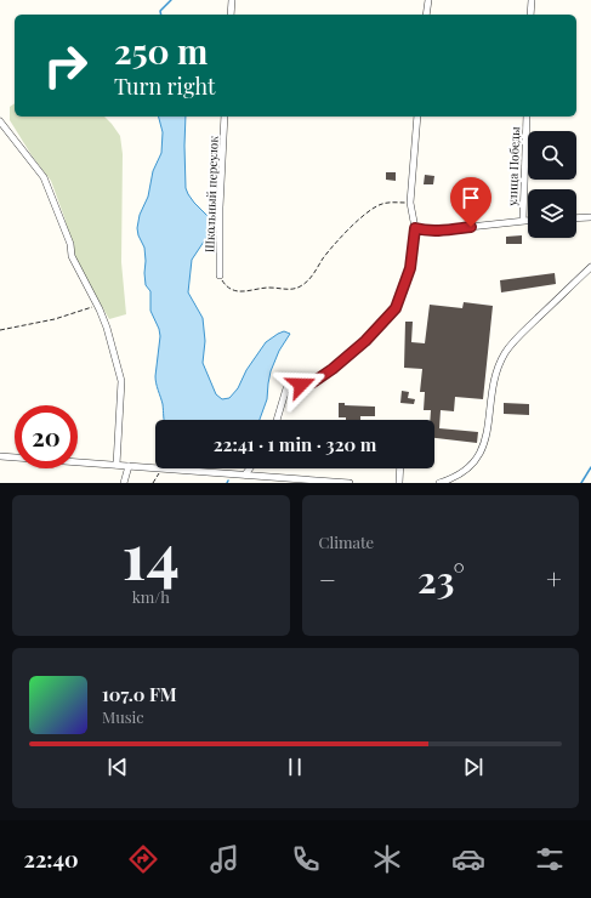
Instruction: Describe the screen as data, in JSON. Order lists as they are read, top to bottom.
{
  "streets": {
    "street": ["улица Победы", "Школьный переулок"]
  },
  "page": {
    "turn": ["250 m", "Turn right"],
    "limit": "20",
    "trip": "22:41 · 1 min · 320 m",
    "tile": [
      ["14", "km/h"],
      "Climate"
    ],
    "heat": ["−", "23°", "+"],
    "song": ["107.0 FM", "Music"],
    "tabs": "22:40"
  }
}
